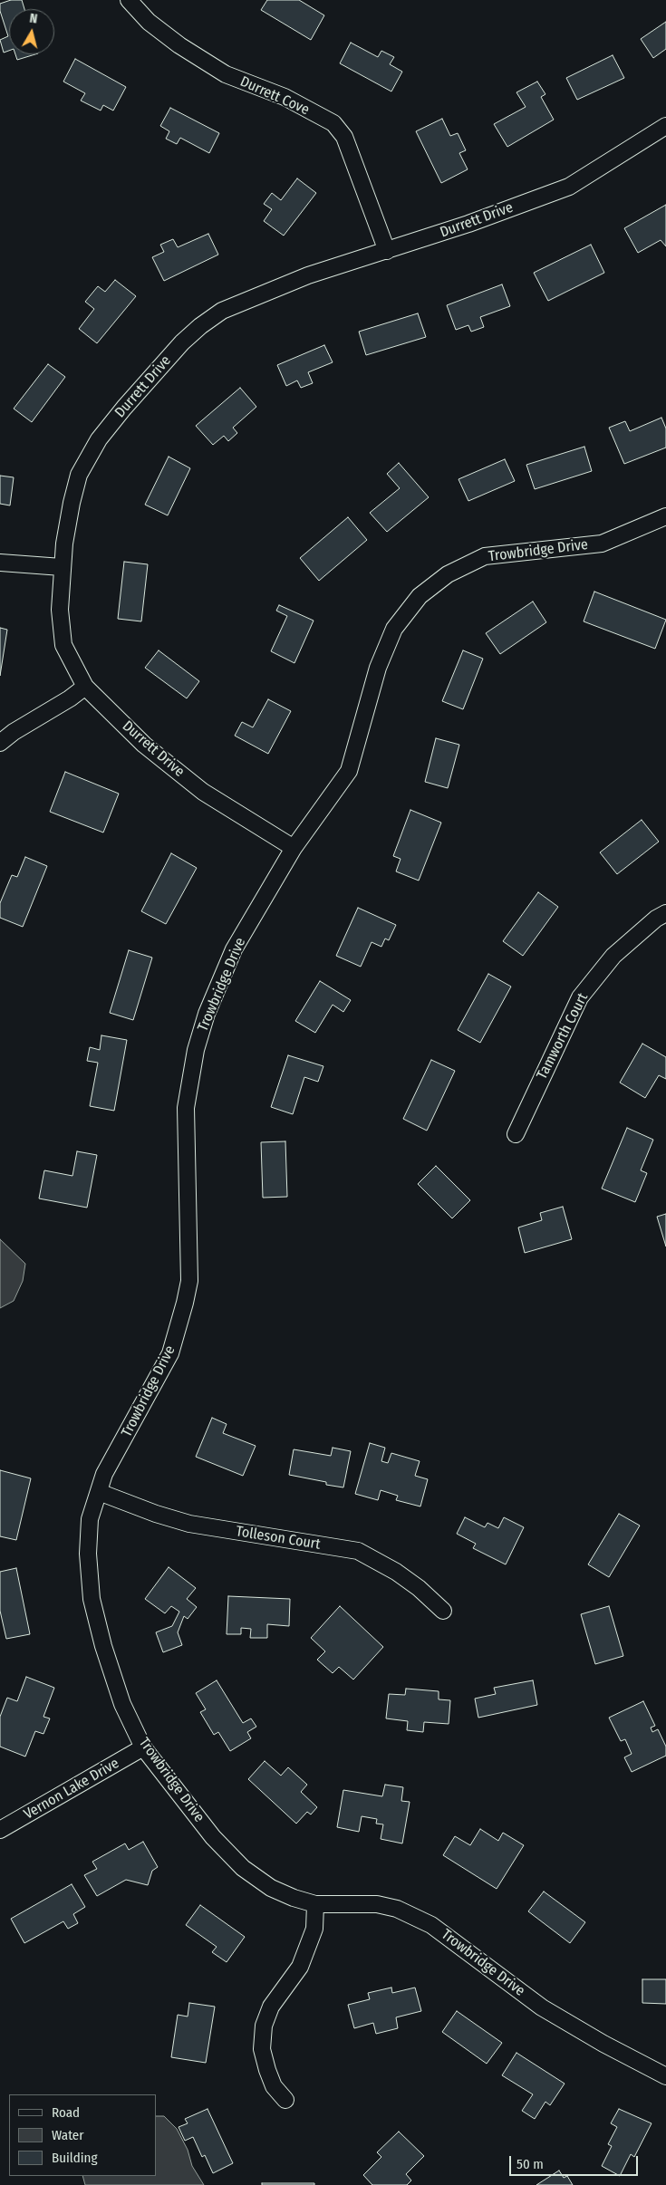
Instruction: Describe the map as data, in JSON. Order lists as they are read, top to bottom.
{
  "streets": {
    "street": [
      "Durrett Cove",
      "Durrett Drive",
      "Trowbridge Drive",
      "Tamworth Court",
      "Tolleson Court",
      "Vernon Lake Drive"
    ]
  },
  "crossings": [
    ["Durrett Cove", "Durrett Drive"],
    ["Durrett Drive", "Trowbridge Drive"],
    ["Trowbridge Drive", "Tolleson Court"],
    ["Trowbridge Drive", "Vernon Lake Drive"]
  ],
  "legend": ["Road", "Water", "Building"],
  "scale_bar": "50 m",
  "north": "top"
}
